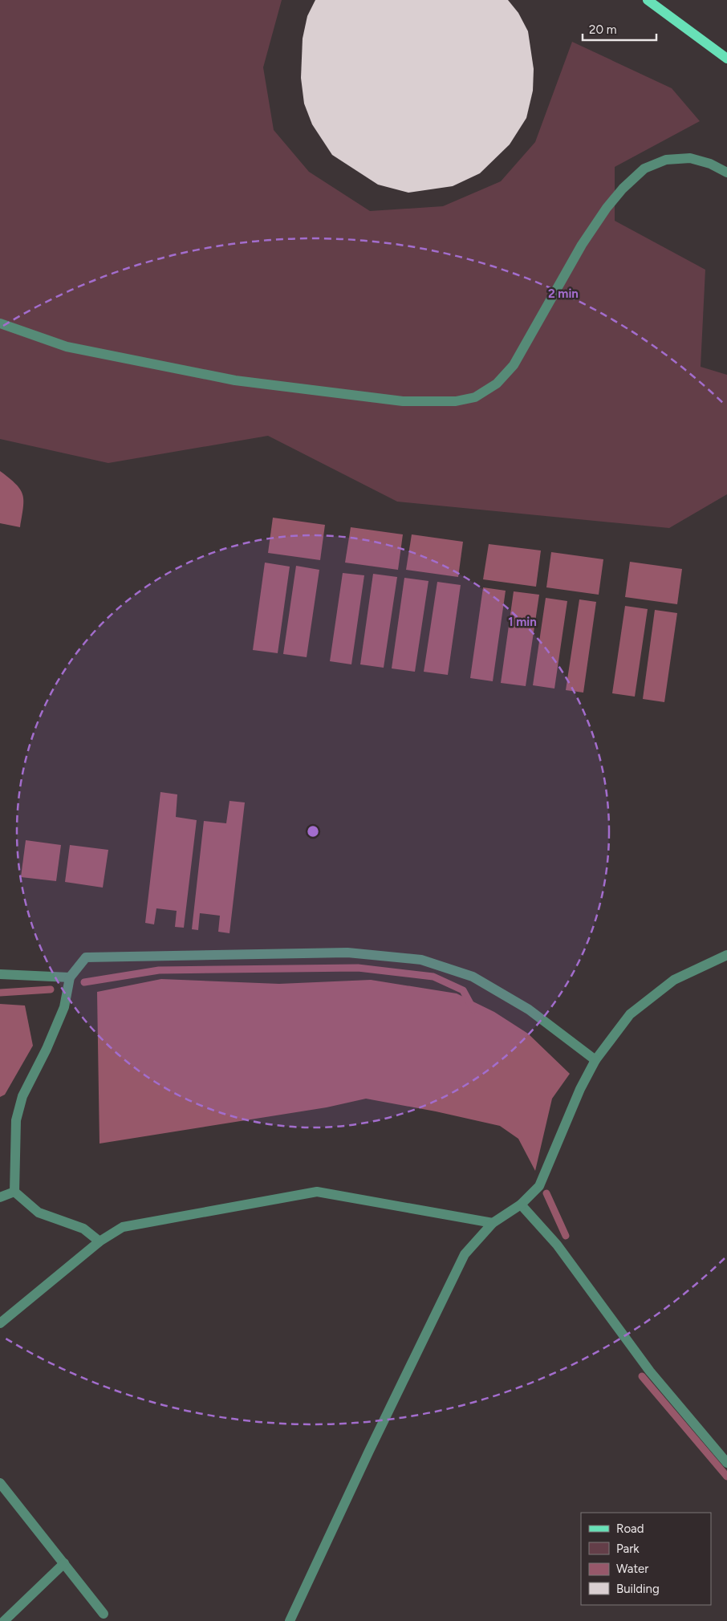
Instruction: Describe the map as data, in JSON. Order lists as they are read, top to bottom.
{
  "legend": [
    "Road",
    "Park",
    "Water",
    "Building"
  ],
  "scale_bar": "20 m",
  "rings": ["2 min", "1 min"]
}
